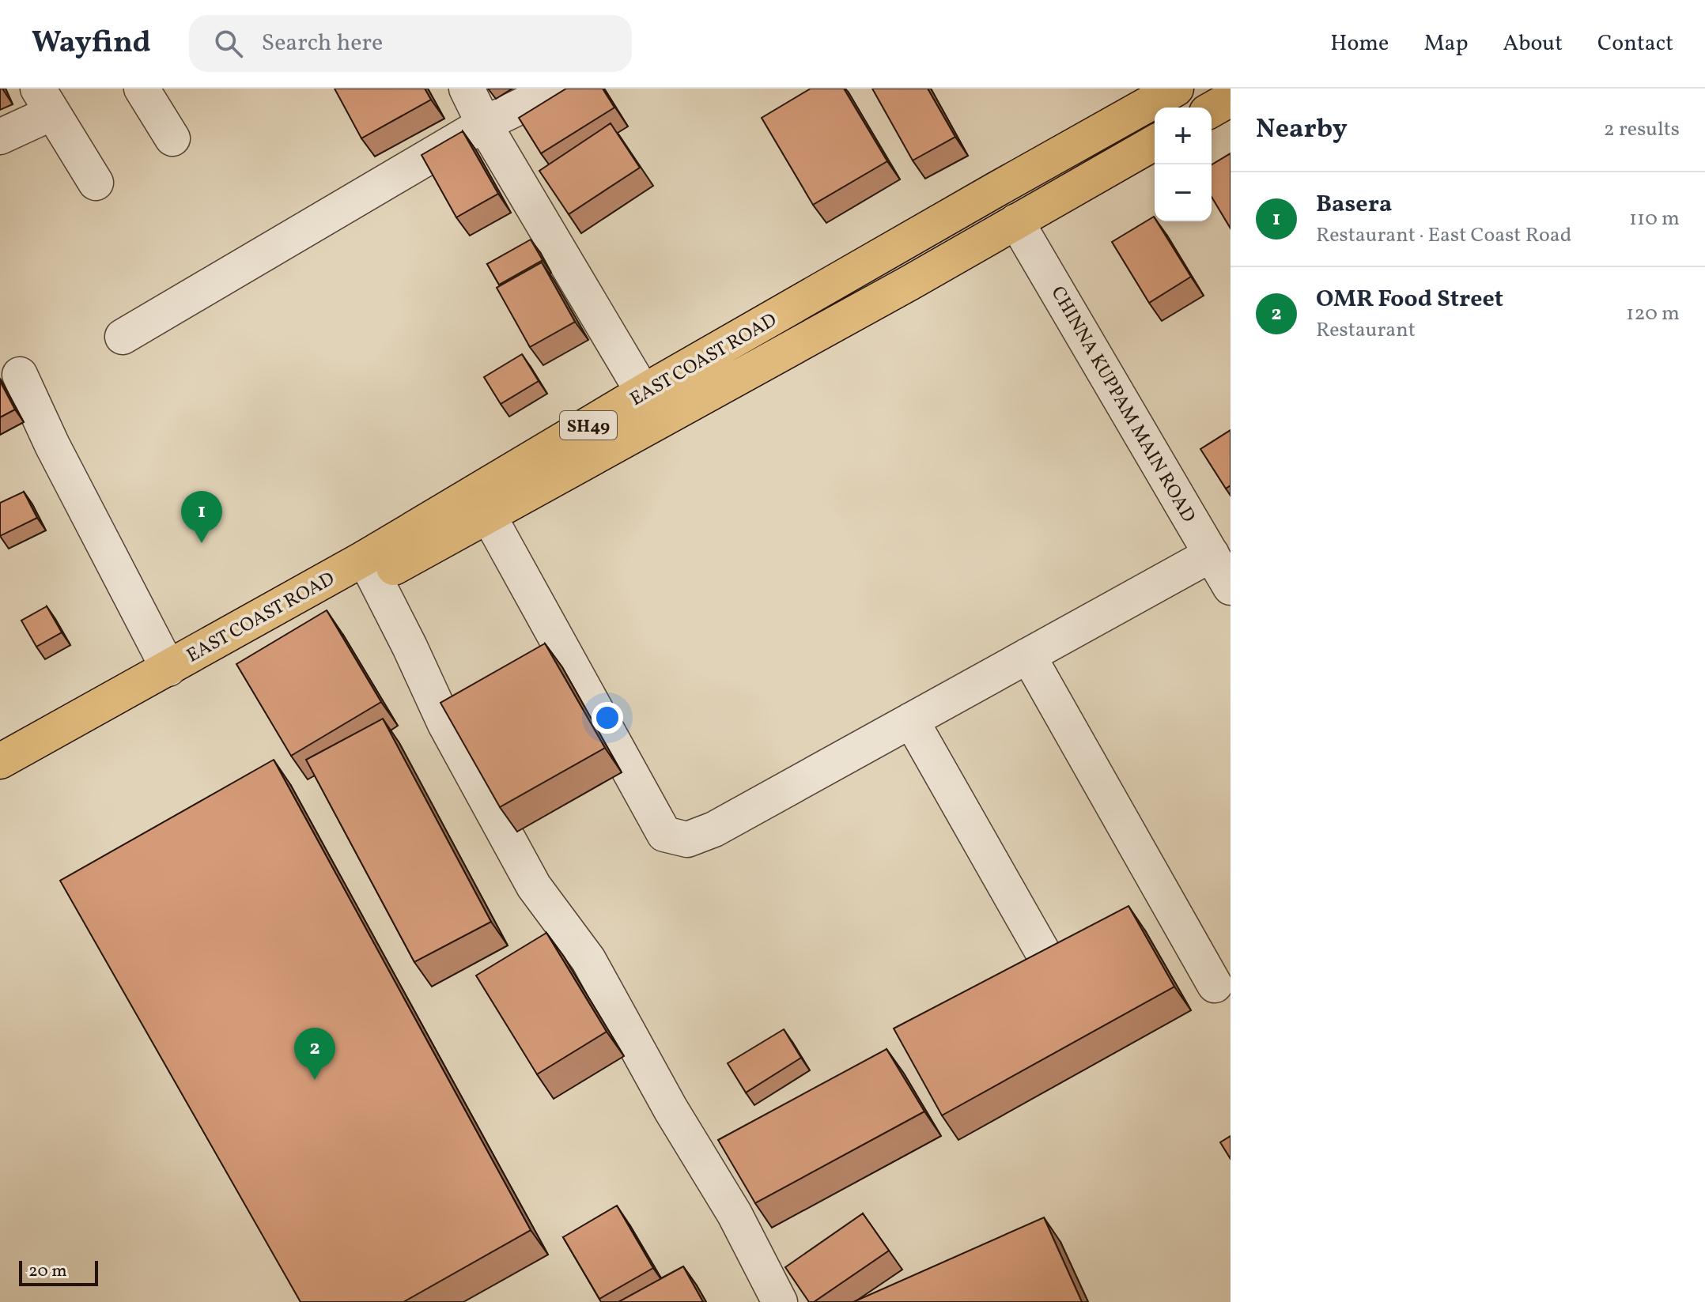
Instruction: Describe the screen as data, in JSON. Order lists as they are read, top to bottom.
{
  "streets": {
    "main road": ["EAST COAST ROAD", "SH49"],
    "street": ["CHINNA KUPPAM MAIN ROAD"]
  },
  "crossings": [
    ["EAST COAST ROAD", "CHINNA KUPPAM MAIN ROAD"]
  ],
  "scale_bar": "20 m",
  "page": {
    "header": "Wayfind",
    "search": "Search here",
    "nav": [
      "Home",
      "Map",
      "About",
      "Contact"
    ],
    "heading": ["Nearby", "2 results"],
    "map_buttons": ["+", "−"],
    "list": [
      {
        "mark": "1",
        "name": "Basera",
        "note": "Restaurant · East Coast Road",
        "value": "110 m"
      },
      {
        "mark": "2",
        "name": "OMR Food Street",
        "note": "Restaurant",
        "value": "120 m"
      }
    ],
    "pins": ["1", "2"],
    "scale": "20 m"
  }
}
